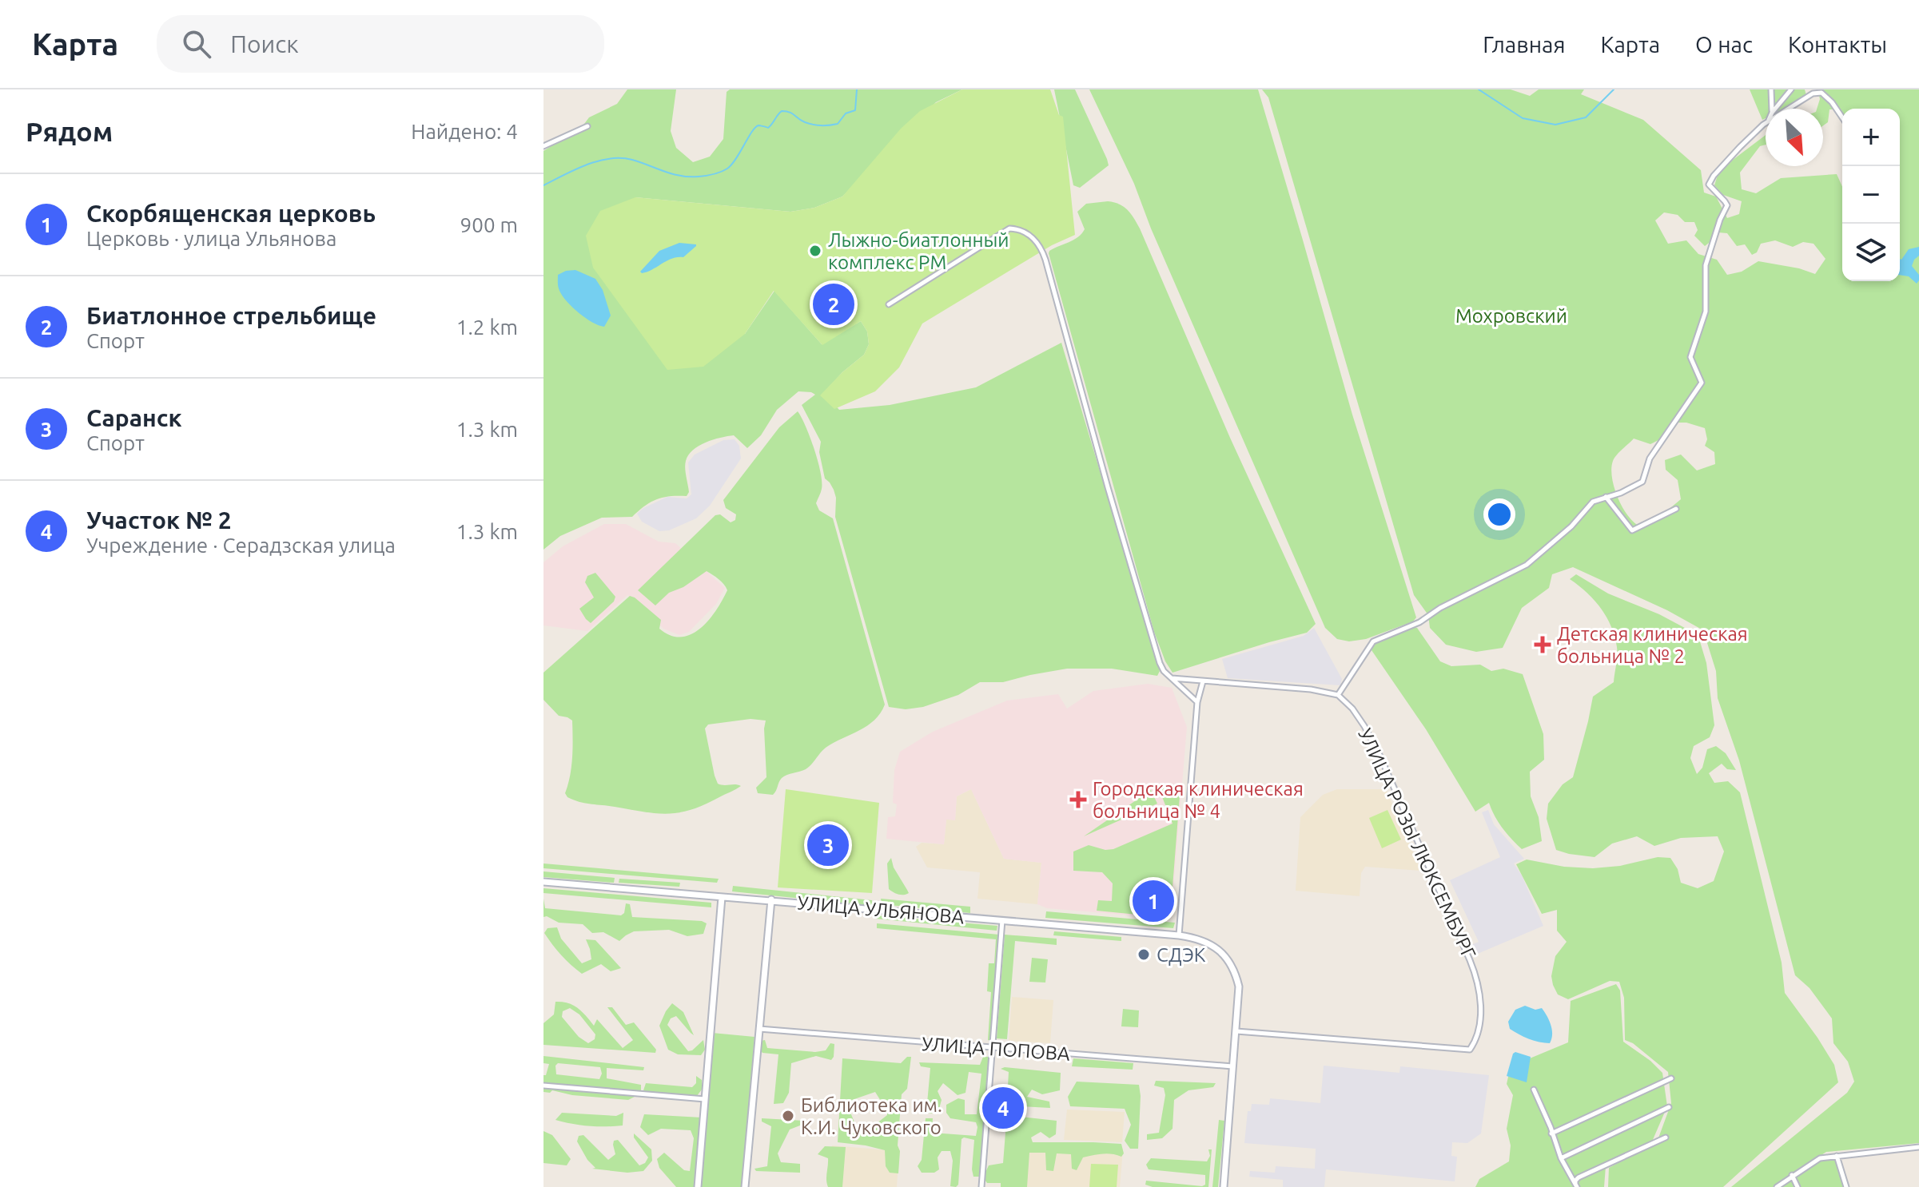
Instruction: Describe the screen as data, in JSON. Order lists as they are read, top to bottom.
{
  "streets": {
    "main road": ["УЛИЦА УЛЬЯНОВА"],
    "street": ["УЛИЦА РОЗЫ ЛЮКСЕМБУРГ", "УЛИЦА ПОПОВА"]
  },
  "crossings": [
    ["УЛИЦА РОЗЫ ЛЮКСЕМБУРГ", "УЛИЦА УЛЬЯНОВА"]
  ],
  "parks": ["Мохровский"],
  "places": {
    "other": ["Лыжно-биатлонный комплекс РМ", "СДЭК", "Библиотека им. К.И. Чуковского"],
    "health": ["Детская клиническая больница № 2", "Городская клиническая больница № 4"]
  },
  "north": "bottom right",
  "page": {
    "header": "Карта",
    "search": "Поиск",
    "nav": [
      "Главная",
      "Карта",
      "О нас",
      "Контакты"
    ],
    "heading": ["Рядом", "Найдено: 4"],
    "map_buttons": ["+", "−"],
    "list": [
      {
        "mark": "1",
        "name": "Скорбященская церковь",
        "note": "Церковь · улица Ульянова",
        "value": "900 m"
      },
      {
        "mark": "2",
        "name": "Биатлонное стрельбище",
        "note": "Спорт",
        "value": "1.2 km"
      },
      {
        "mark": "3",
        "name": "Саранск",
        "note": "Спорт",
        "value": "1.3 km"
      },
      {
        "mark": "4",
        "name": "Участок № 2",
        "note": "Учреждение · Серадзская улица",
        "value": "1.3 km"
      }
    ],
    "pins": [
      "2",
      "3",
      "1",
      "4"
    ]
  }
}
